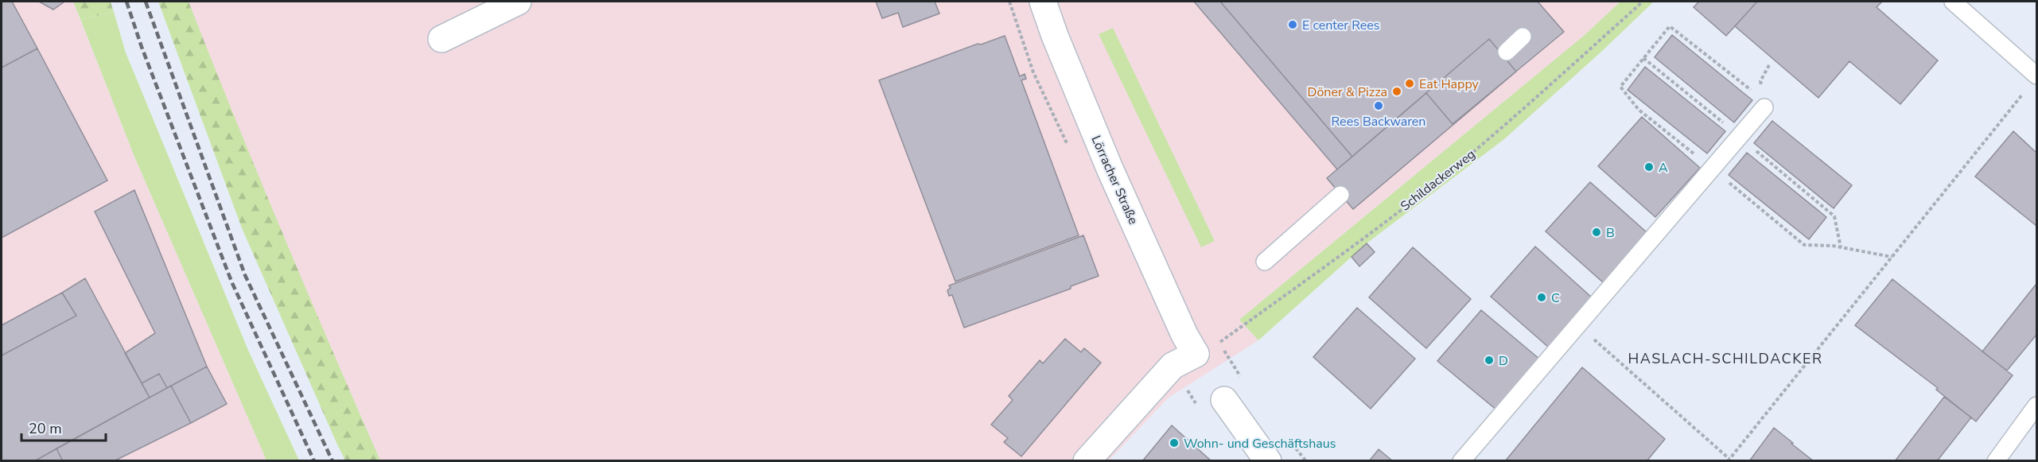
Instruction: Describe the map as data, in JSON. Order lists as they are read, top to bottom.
{
  "streets": {
    "street": ["Lörracher Straße"],
    "path": ["Schildackerweg"]
  },
  "districts": ["HASLACH-SCHILDACKER"],
  "places": [
    "E center Rees",
    "Eat Happy",
    "Döner & Pizza",
    "Rees Backwaren",
    "A",
    "B",
    "C",
    "D",
    "Wohn- und Geschäftshaus"
  ],
  "scale_bar": "20 m"
}
